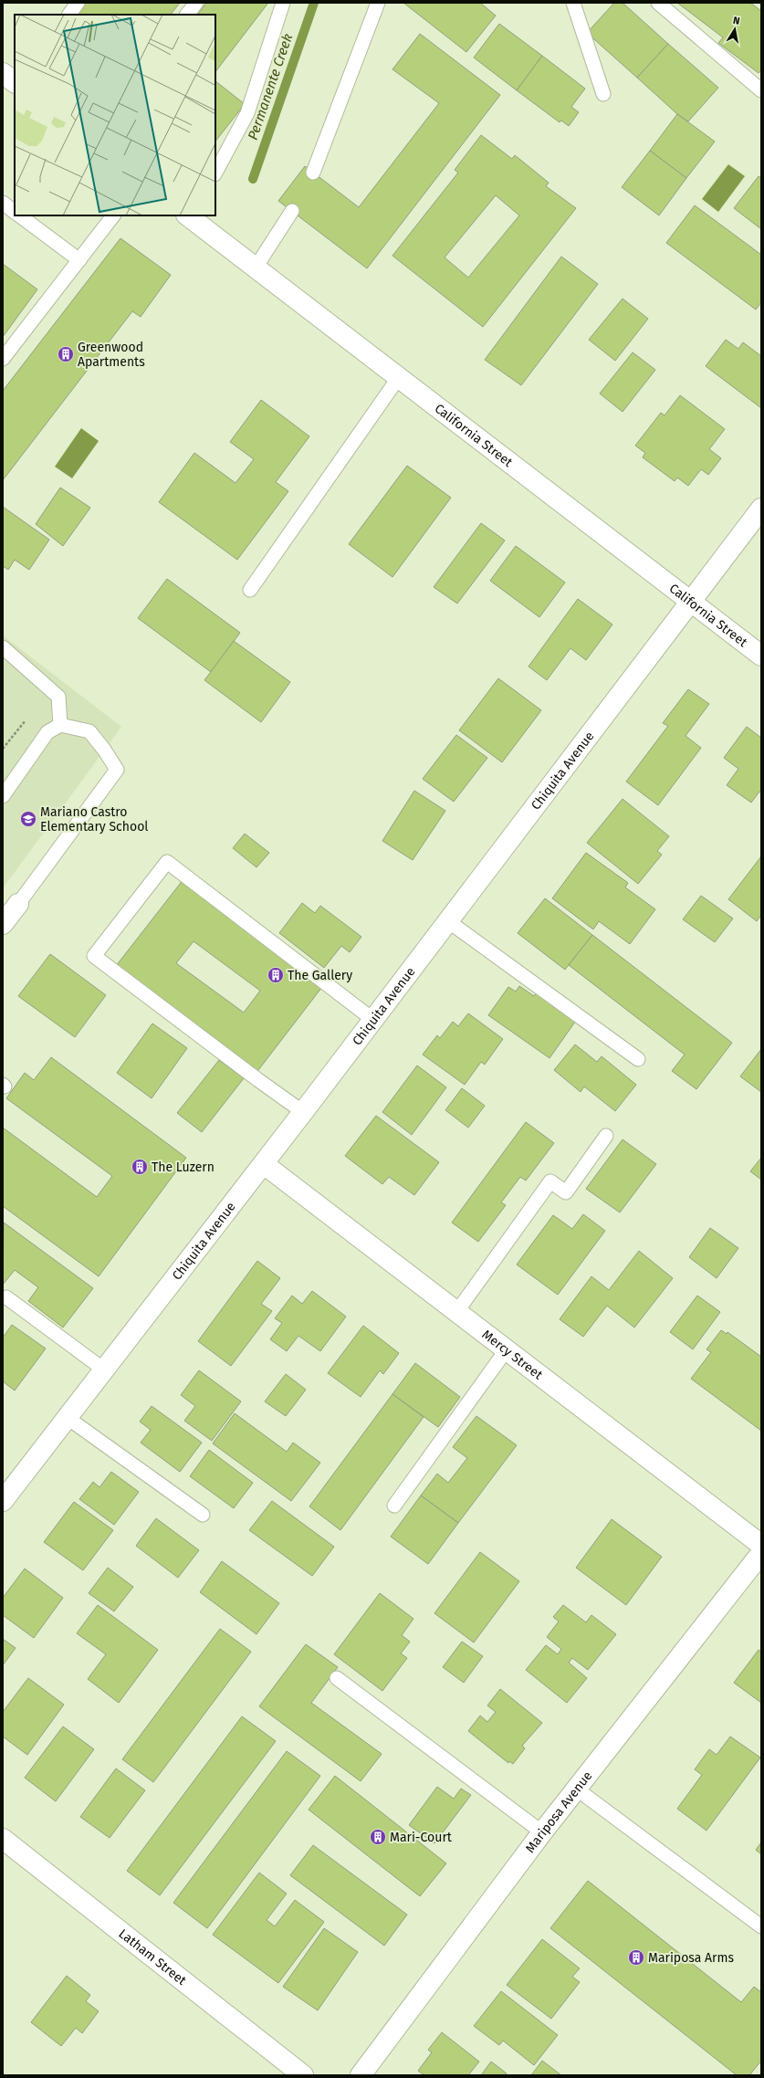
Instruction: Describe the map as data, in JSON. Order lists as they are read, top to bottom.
{
  "streets": {
    "street": [
      "California Street",
      "Chiquita Avenue",
      "Mercy Street",
      "Mariposa Avenue",
      "Latham Street"
    ]
  },
  "crossings": [
    ["California Street", "Chiquita Avenue"],
    ["Chiquita Avenue", "Mercy Street"]
  ],
  "water": ["Permanente Creek"],
  "places": {
    "building": [
      "Greenwood Apartments",
      "The Gallery",
      "The Luzern",
      "Mari-Court",
      "Mariposa Arms"
    ],
    "school or university": ["Mariano Castro Elementary School"]
  },
  "north": "top"
}
